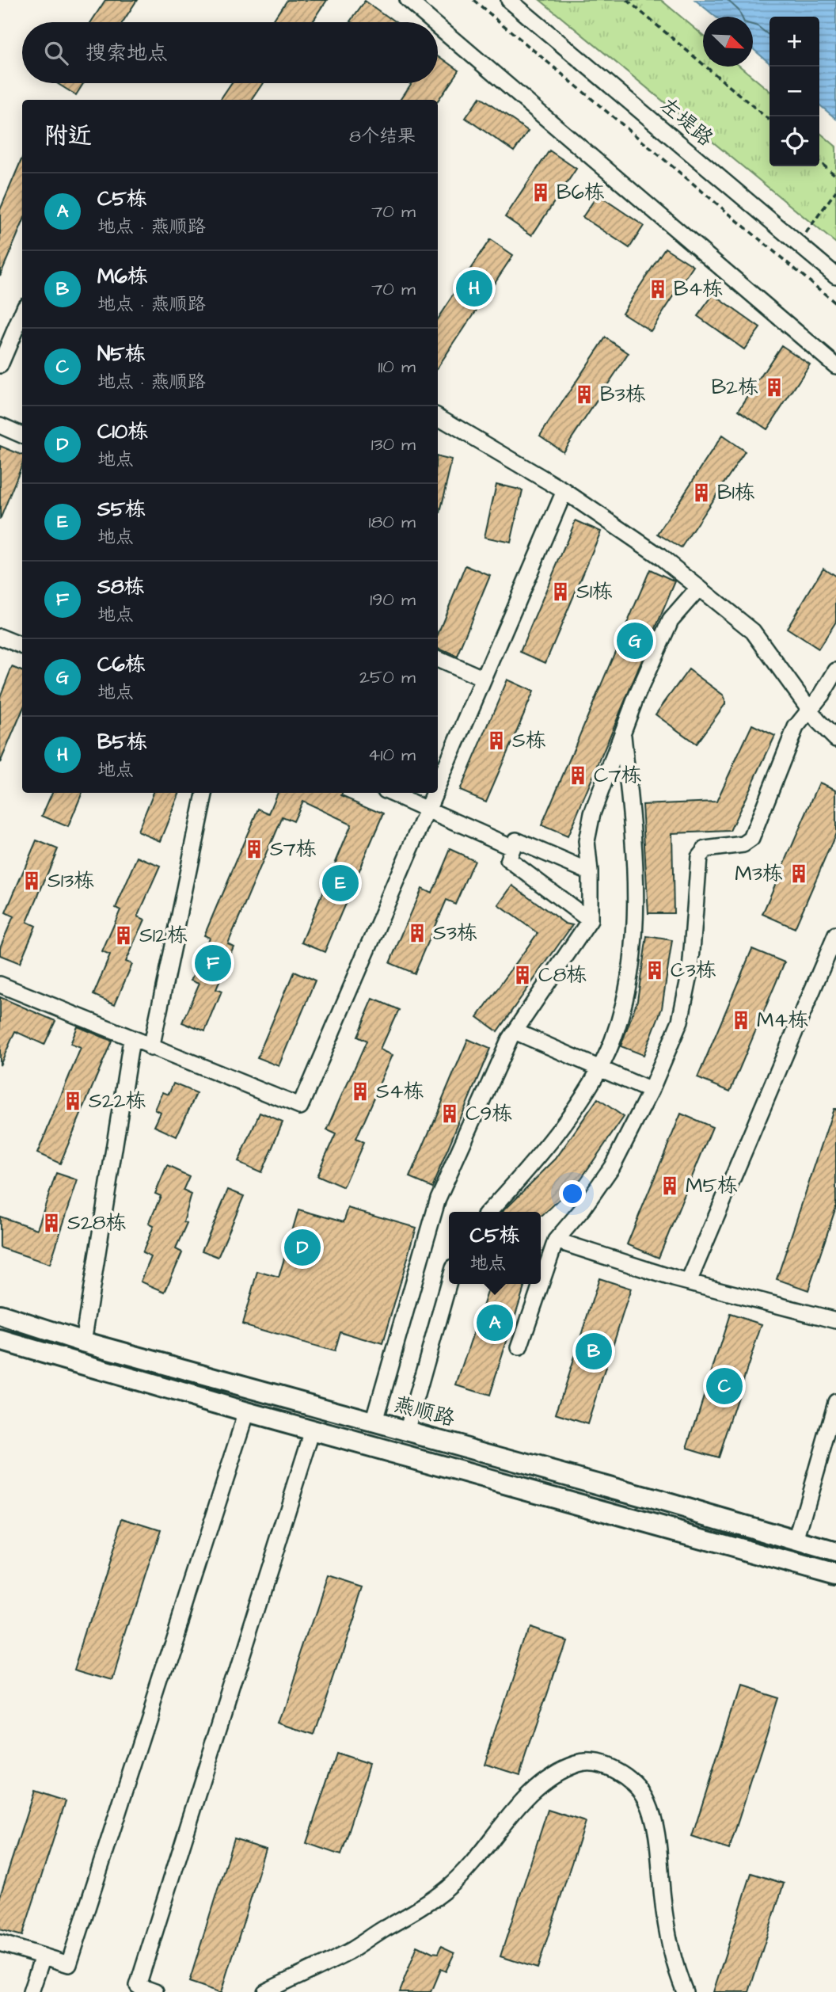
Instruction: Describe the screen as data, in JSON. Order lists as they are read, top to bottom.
{
  "streets": {
    "main road": ["燕顺路"],
    "street": ["左堤路"]
  },
  "places": {
    "building": [
      "B6栋",
      "B4栋",
      "B2栋",
      "B3栋",
      "B1栋",
      "S1栋",
      "S栋",
      "C7栋",
      "S7栋",
      "M3栋",
      "S13栋",
      "S3栋",
      "S12栋",
      "C3栋",
      "C8栋",
      "M4栋",
      "S4栋",
      "S22栋",
      "C9栋",
      "M5栋",
      "S28栋"
    ]
  },
  "north": "bottom right",
  "page": {
    "map_buttons": ["+", "−"],
    "search": "搜索地点",
    "heading": ["附近", "8个结果"],
    "list": [
      {
        "mark": "A",
        "name": "C5栋",
        "note": "地点 · 燕顺路",
        "value": "70 m"
      },
      {
        "mark": "B",
        "name": "M6栋",
        "note": "地点 · 燕顺路",
        "value": "70 m"
      },
      {
        "mark": "C",
        "name": "N5栋",
        "note": "地点 · 燕顺路",
        "value": "110 m"
      },
      {
        "mark": "D",
        "name": "C10栋",
        "note": "地点",
        "value": "130 m"
      },
      {
        "mark": "E",
        "name": "S5栋",
        "note": "地点",
        "value": "180 m"
      },
      {
        "mark": "F",
        "name": "S8栋",
        "note": "地点",
        "value": "190 m"
      },
      {
        "mark": "G",
        "name": "C6栋",
        "note": "地点",
        "value": "250 m"
      },
      {
        "mark": "H",
        "name": "B5栋",
        "note": "地点",
        "value": "410 m"
      }
    ],
    "pins": [
      "H",
      "G",
      "E",
      "F",
      "D",
      "A",
      "B",
      "C"
    ],
    "popup": ["C5栋", "地点"]
  }
}
